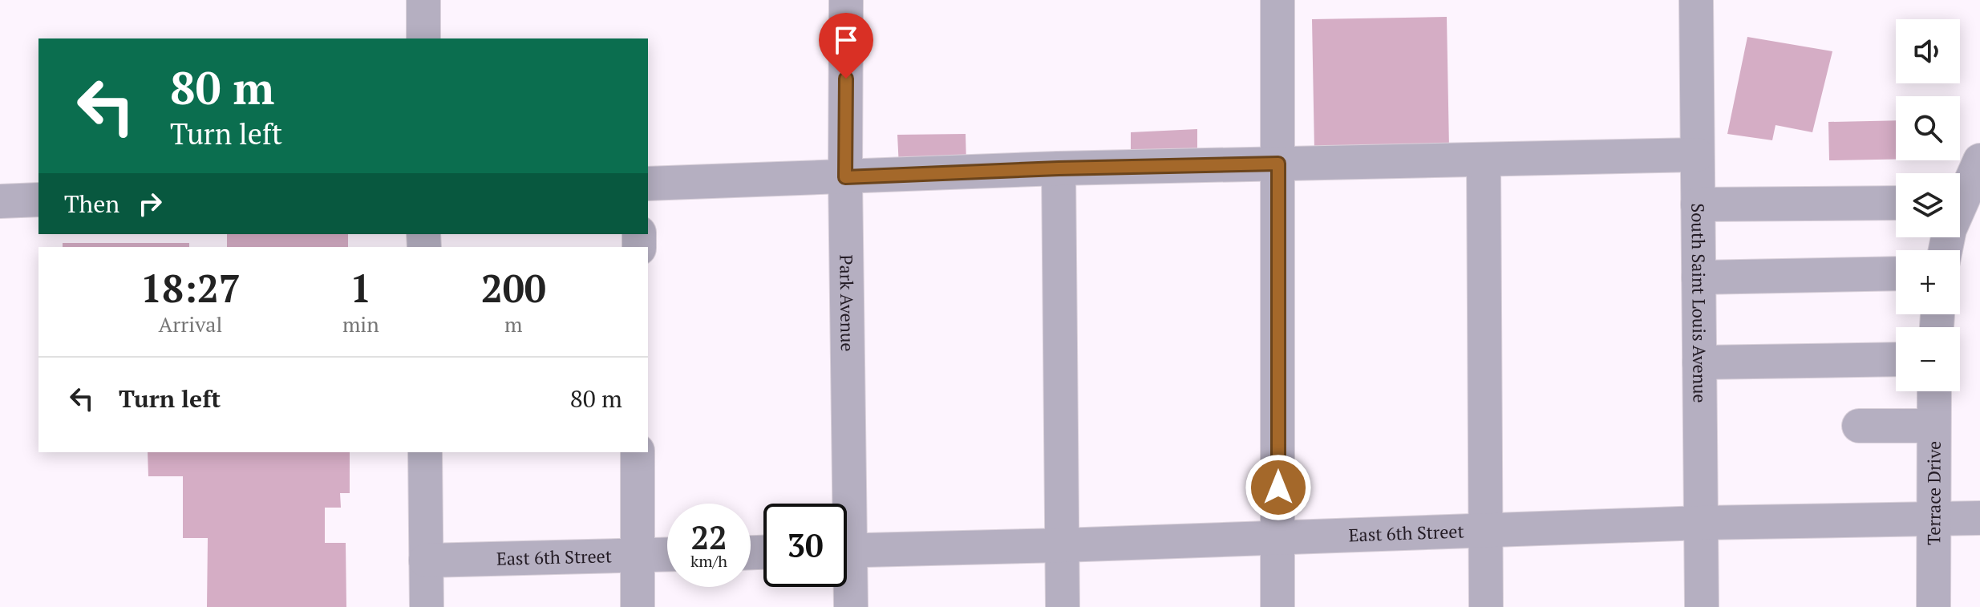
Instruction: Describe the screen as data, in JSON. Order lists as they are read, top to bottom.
{
  "streets": {
    "street": [
      "South Saint Louis Avenue",
      "Park Avenue",
      "Terrace Drive",
      "East 6th Street"
    ]
  },
  "crossings": [
    ["South Saint Louis Avenue", "East 6th Street"],
    ["Terrace Drive", "East 6th Street"]
  ],
  "page": {
    "map_buttons": ["+", "−"],
    "turn": ["80 m", "Turn left"],
    "then": "Then",
    "eta": [
      "18:27",
      "Arrival",
      "1",
      "min",
      "200",
      "m"
    ],
    "list": [
      {
        "name": "Turn left",
        "value": "80 m"
      }
    ],
    "speed": "22 km/h",
    "limit": "30"
  }
}
